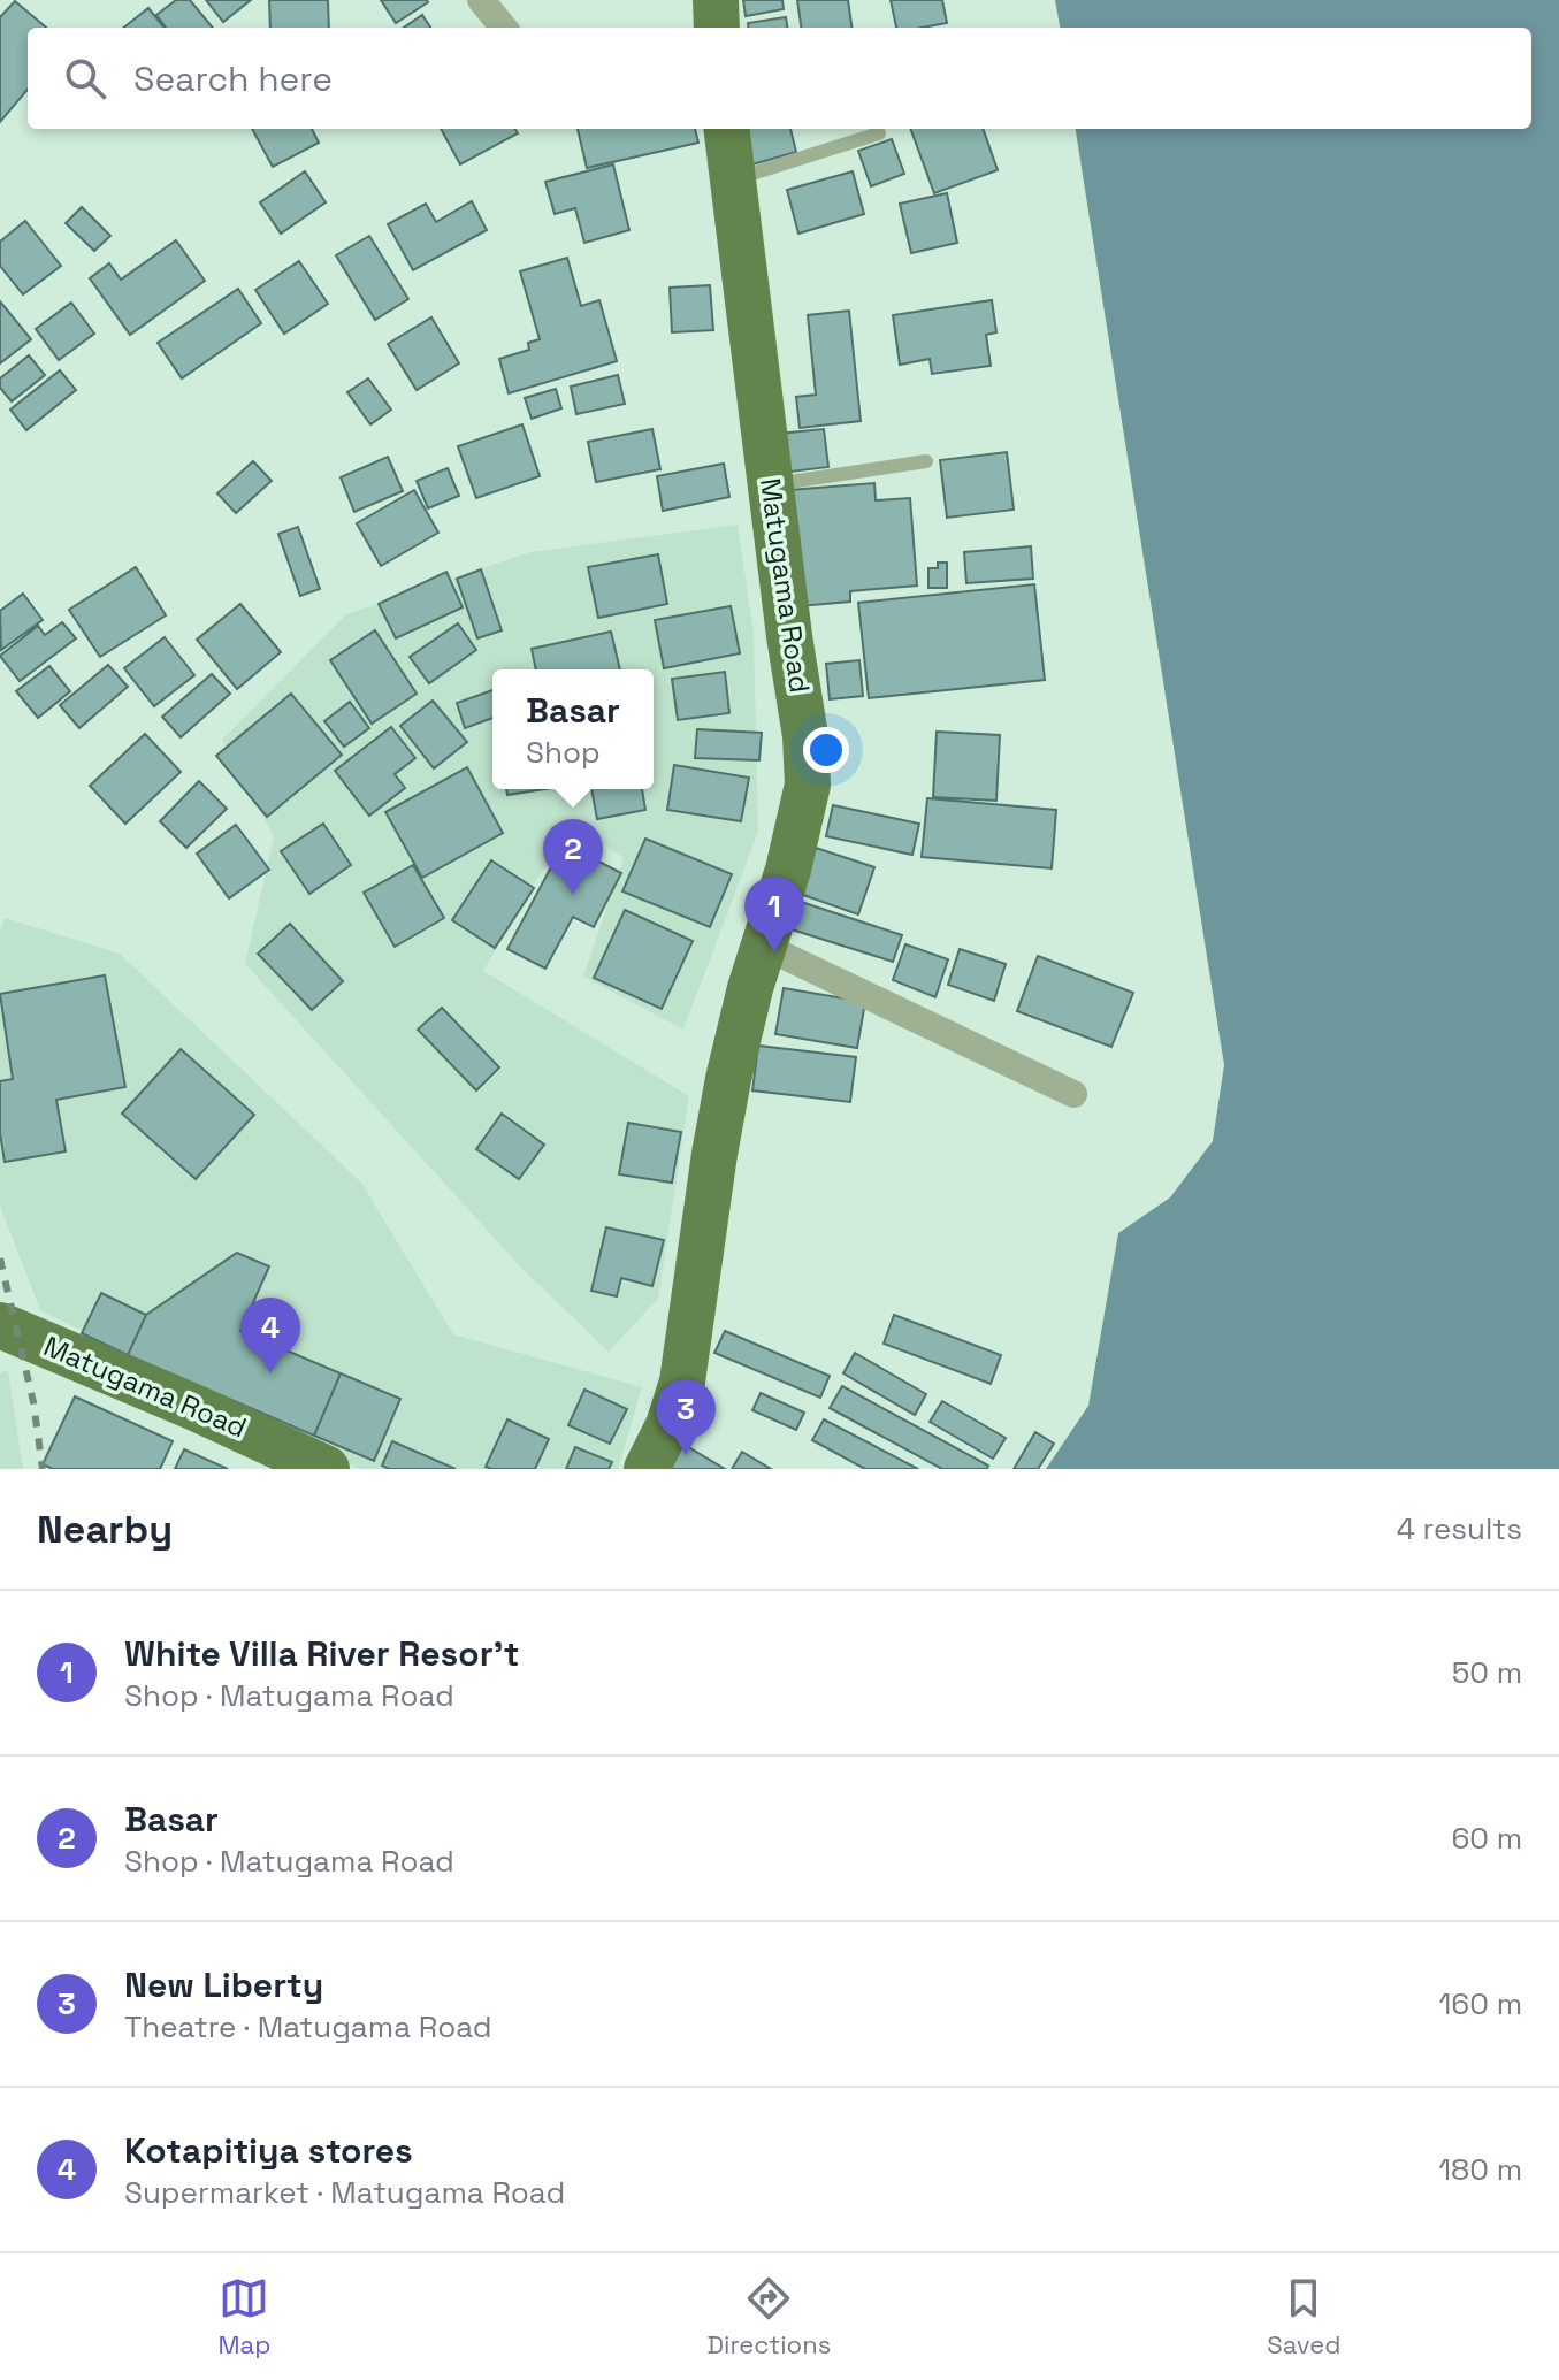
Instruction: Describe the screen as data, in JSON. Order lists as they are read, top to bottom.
{
  "streets": {
    "main road": ["Matugama Road"]
  },
  "page": {
    "search": "Search here",
    "popup": ["Basar", "Shop"],
    "pins": [
      "2",
      "1",
      "4",
      "3"
    ],
    "heading": ["Nearby", "4 results"],
    "list": [
      {
        "mark": "1",
        "name": "White Villa River Resor't",
        "note": "Shop · Matugama Road",
        "value": "50 m"
      },
      {
        "mark": "2",
        "name": "Basar",
        "note": "Shop · Matugama Road",
        "value": "60 m"
      },
      {
        "mark": "3",
        "name": "New Liberty",
        "note": "Theatre · Matugama Road",
        "value": "160 m"
      },
      {
        "mark": "4",
        "name": "Kotapitiya stores",
        "note": "Supermarket · Matugama Road",
        "value": "180 m"
      }
    ],
    "nav": ["Map", "Directions", "Saved"]
  }
}
